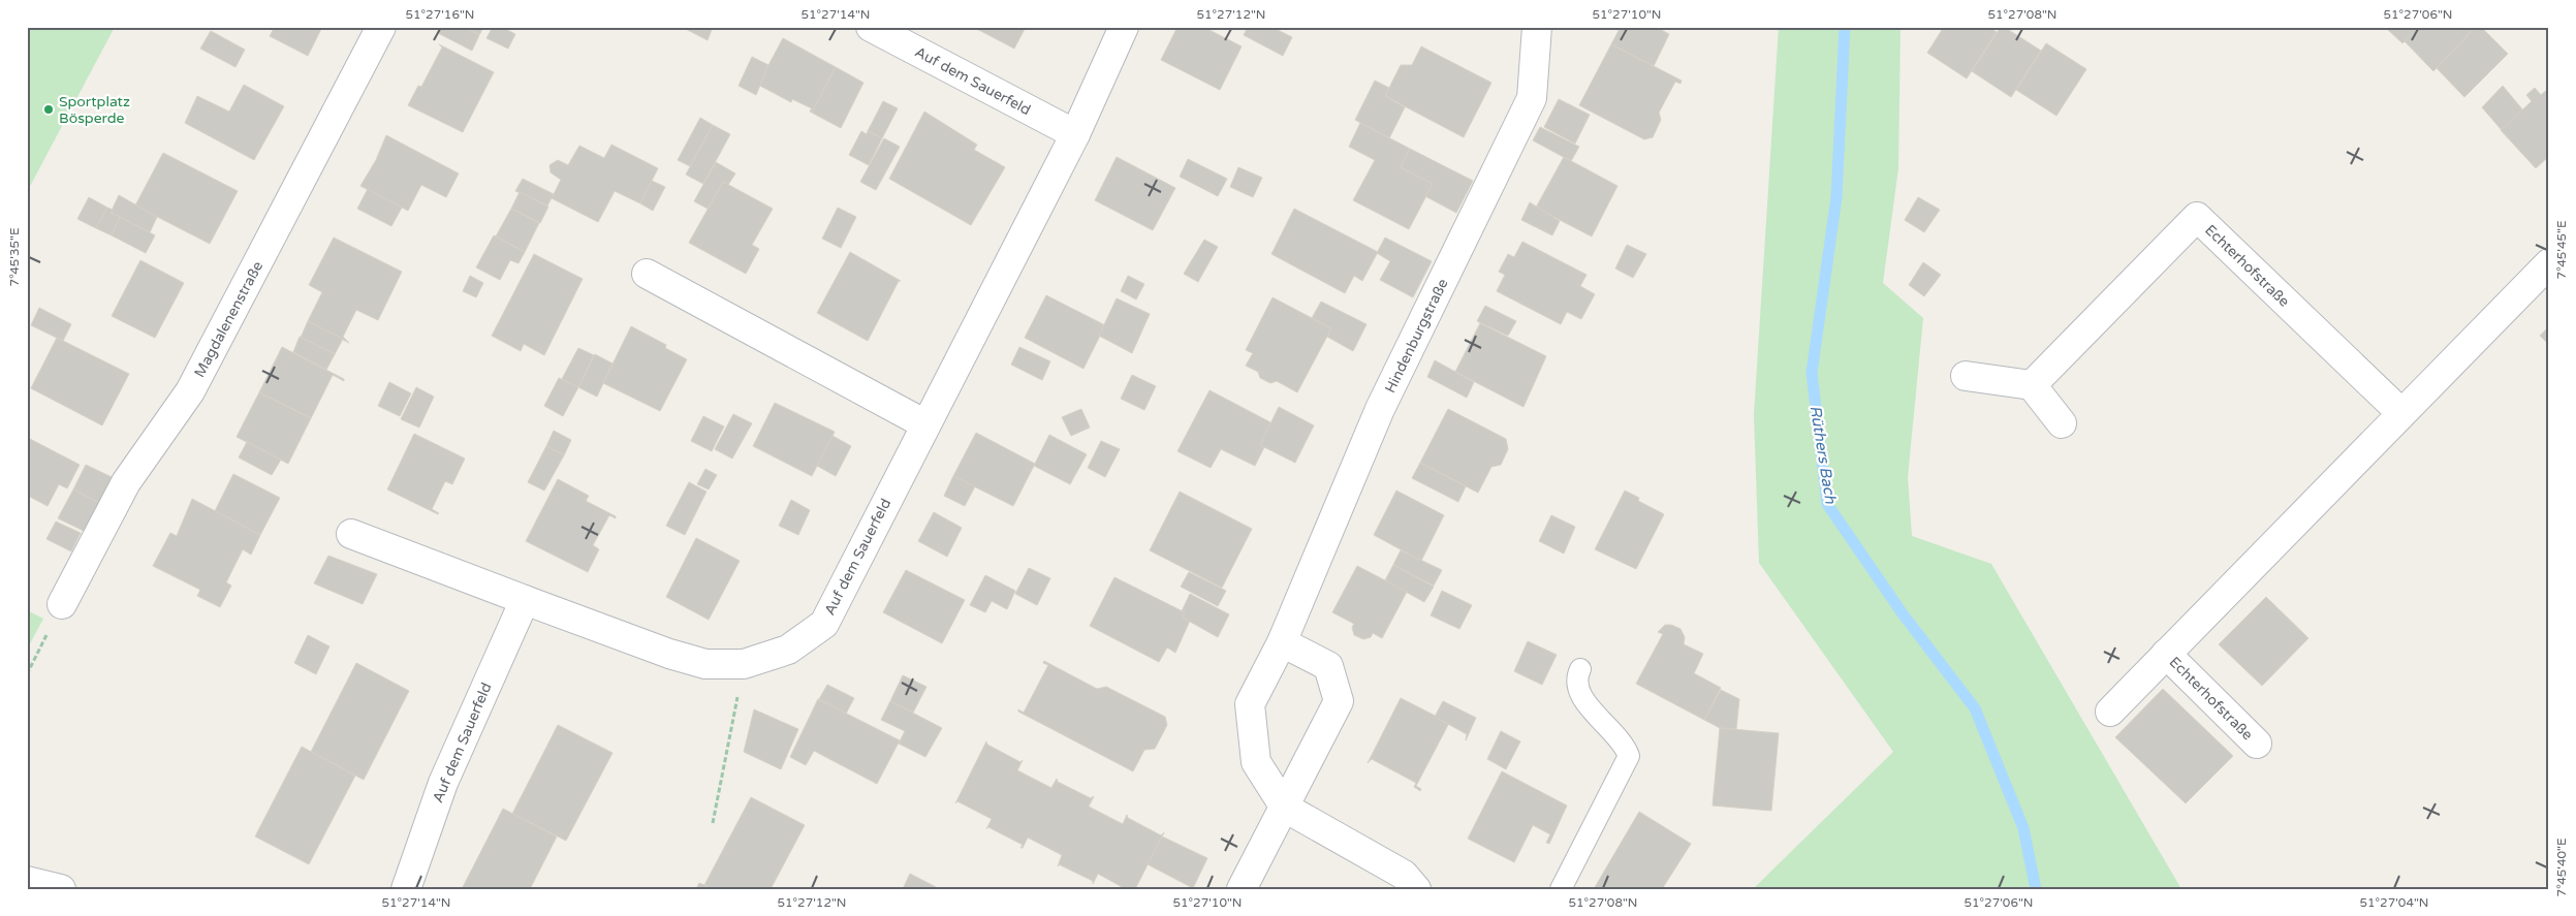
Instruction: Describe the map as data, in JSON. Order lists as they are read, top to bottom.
{
  "streets": {
    "street": [
      "Auf dem Sauerfeld",
      "Echterhofstraße",
      "Magdalenenstraße",
      "Hindenburgstraße"
    ]
  },
  "water": ["Rüthers Bach"],
  "places": ["Sportplatz Bösperde"],
  "coordinates": [
    "51°27'16\"N",
    "51°27'14\"N",
    "51°27'12\"N",
    "51°27'10\"N",
    "51°27'08\"N",
    "51°27'06\"N",
    "7°45'45\"E",
    "7°45'35\"E",
    "7°45'40\"E",
    "51°27'04\"N"
  ]
}
